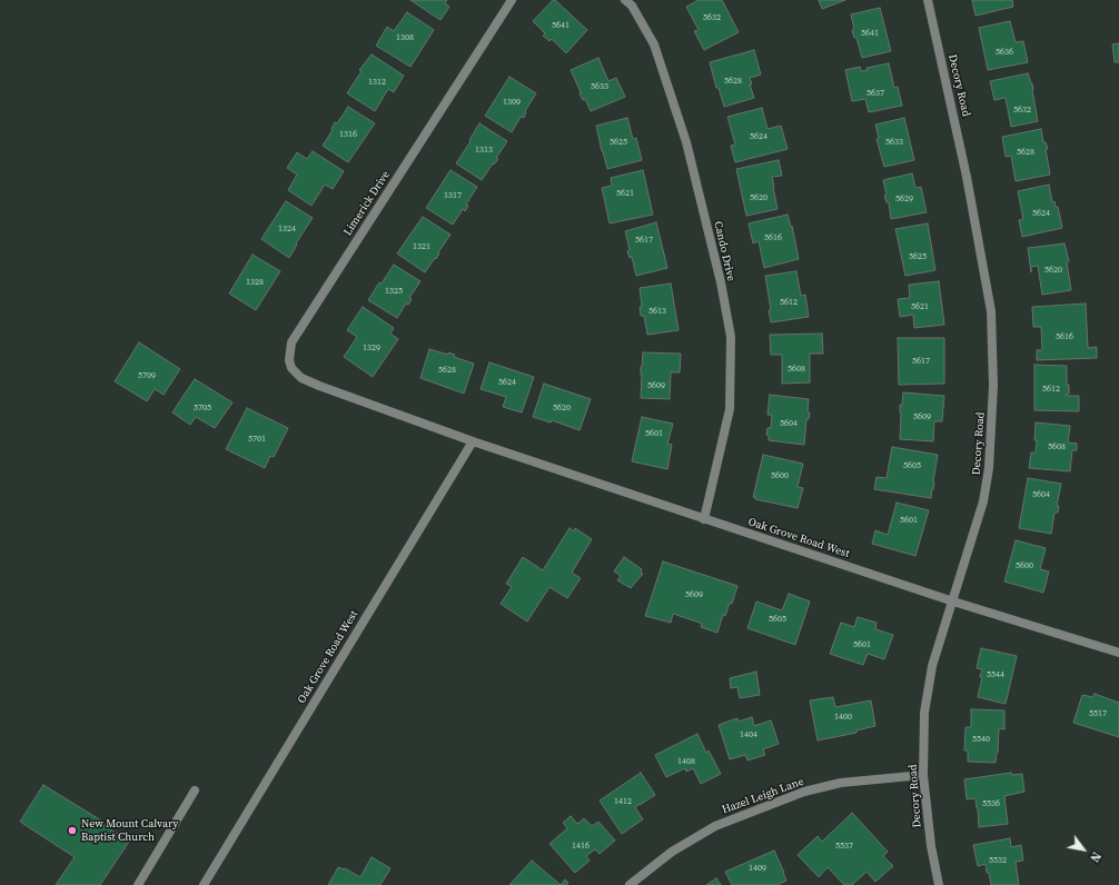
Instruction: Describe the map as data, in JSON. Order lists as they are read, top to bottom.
{
  "streets": {
    "street": [
      "Decory Road",
      "Limerick Drive",
      "Cando Drive",
      "Oak Grove Road West",
      "Hazel Leigh Lane"
    ]
  },
  "crossings": [
    ["Decory Road", "Oak Grove Road West"],
    ["Decory Road", "Hazel Leigh Lane"],
    ["Limerick Drive", "Oak Grove Road West"],
    ["Cando Drive", "Oak Grove Road West"]
  ],
  "places": ["New Mount Calvary Baptist Church"],
  "house_numbers": [
    "5632",
    "5641",
    "5641",
    "1308",
    "5636",
    "5628",
    "1312",
    "5633",
    "5637",
    "1309",
    "5632",
    "1316",
    "5624",
    "5625",
    "5633",
    "1313",
    "5628",
    "5621",
    "1317",
    "5620",
    "5629",
    "5624",
    "1324",
    "5616",
    "5617",
    "1321",
    "5625",
    "5620",
    "1328",
    "1325",
    "5612",
    "5621",
    "5613",
    "5616",
    "1329",
    "5617",
    "5608",
    "5628",
    "5709",
    "5624",
    "5609",
    "5612",
    "5705",
    "5620",
    "5609",
    "5604",
    "5601",
    "5701",
    "5608",
    "5605",
    "5600",
    "5604",
    "5601",
    "5600",
    "5609",
    "5605",
    "5601",
    "5544",
    "5517",
    "1400",
    "1404",
    "5540",
    "1408",
    "1412",
    "5536",
    "1416",
    "5537",
    "5532",
    "1409"
  ],
  "north": "bottom right"
}
